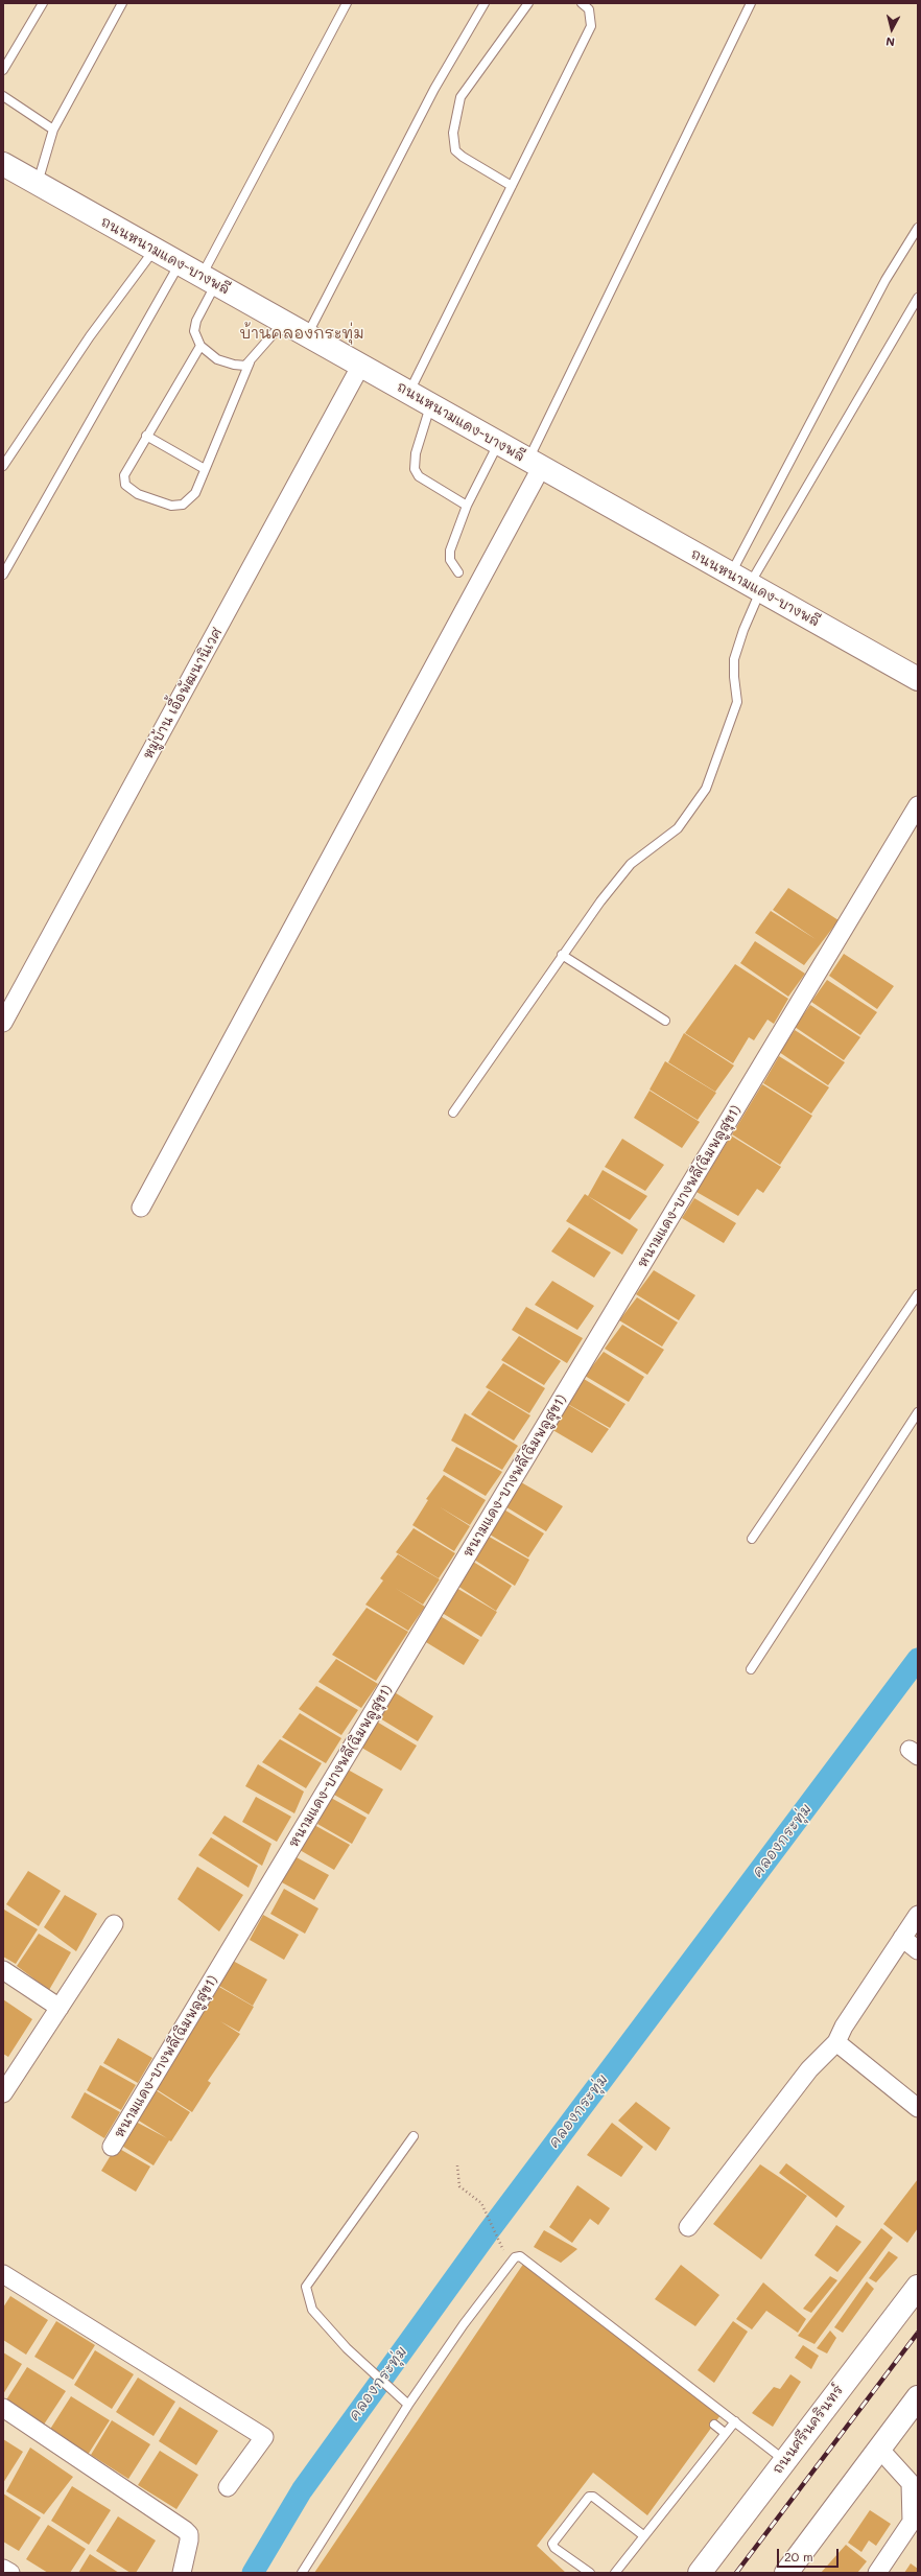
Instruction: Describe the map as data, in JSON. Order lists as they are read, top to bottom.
{
  "streets": {
    "main road": ["ถนนหนามแดง-บางพลี", "ถนนศรีนครินทร์"],
    "street": ["หมู่บ้าน เอื้อพัฒนานิเวศ", "หนามแดง-บางพลี(ฉิมพลูสุข1)"]
  },
  "crossings": [
    ["ถนนหนามแดง-บางพลี", "หมู่บ้าน เอื้อพัฒนานิเวศ"]
  ],
  "districts": ["บ้านคลองกระทุ่ม"],
  "water": ["คลองกระทุ่ม"],
  "scale_bar": "20 m",
  "north": "bottom"
}
